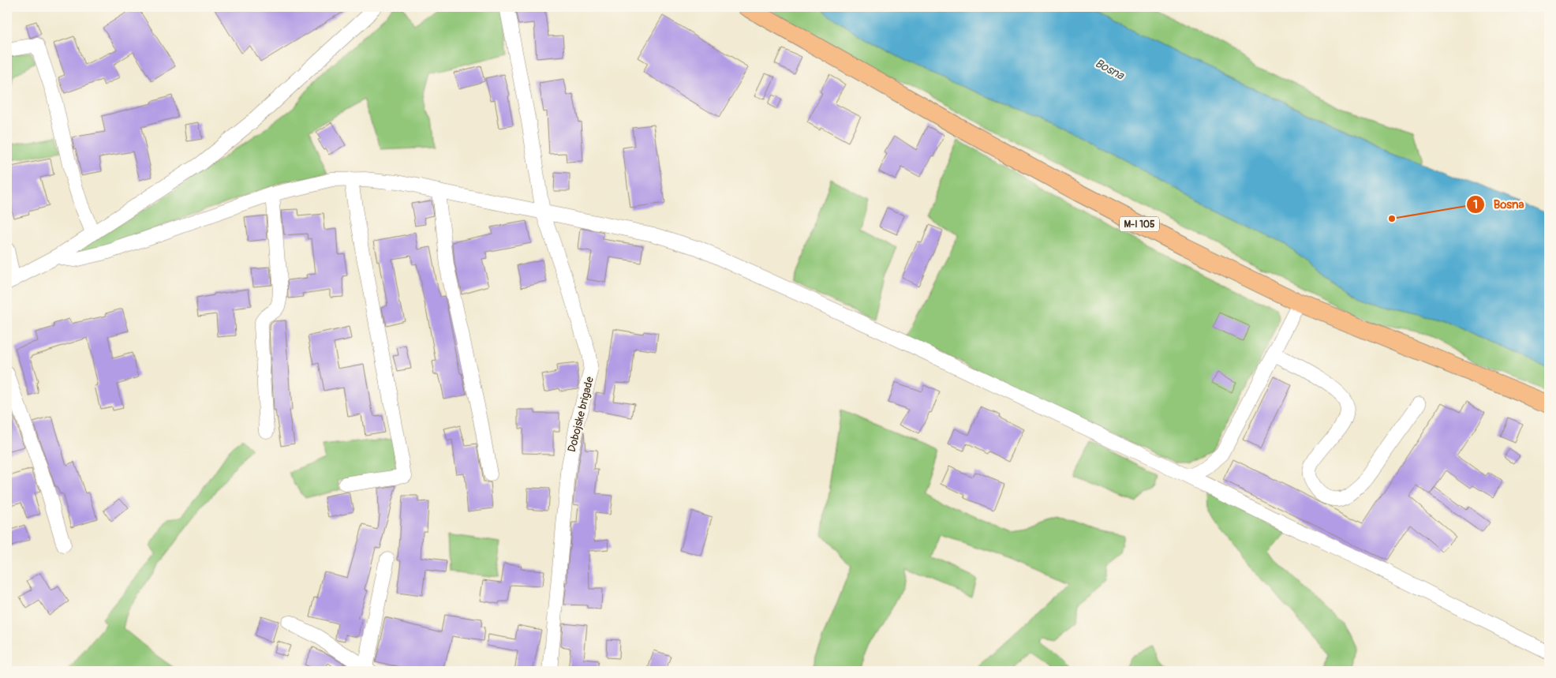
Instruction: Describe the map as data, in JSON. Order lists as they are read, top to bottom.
{
  "streets": {
    "main road": ["M-I 105"],
    "street": ["Dobojske brigade"]
  },
  "water": ["Bosna"],
  "places": ["Bosna"]
}
